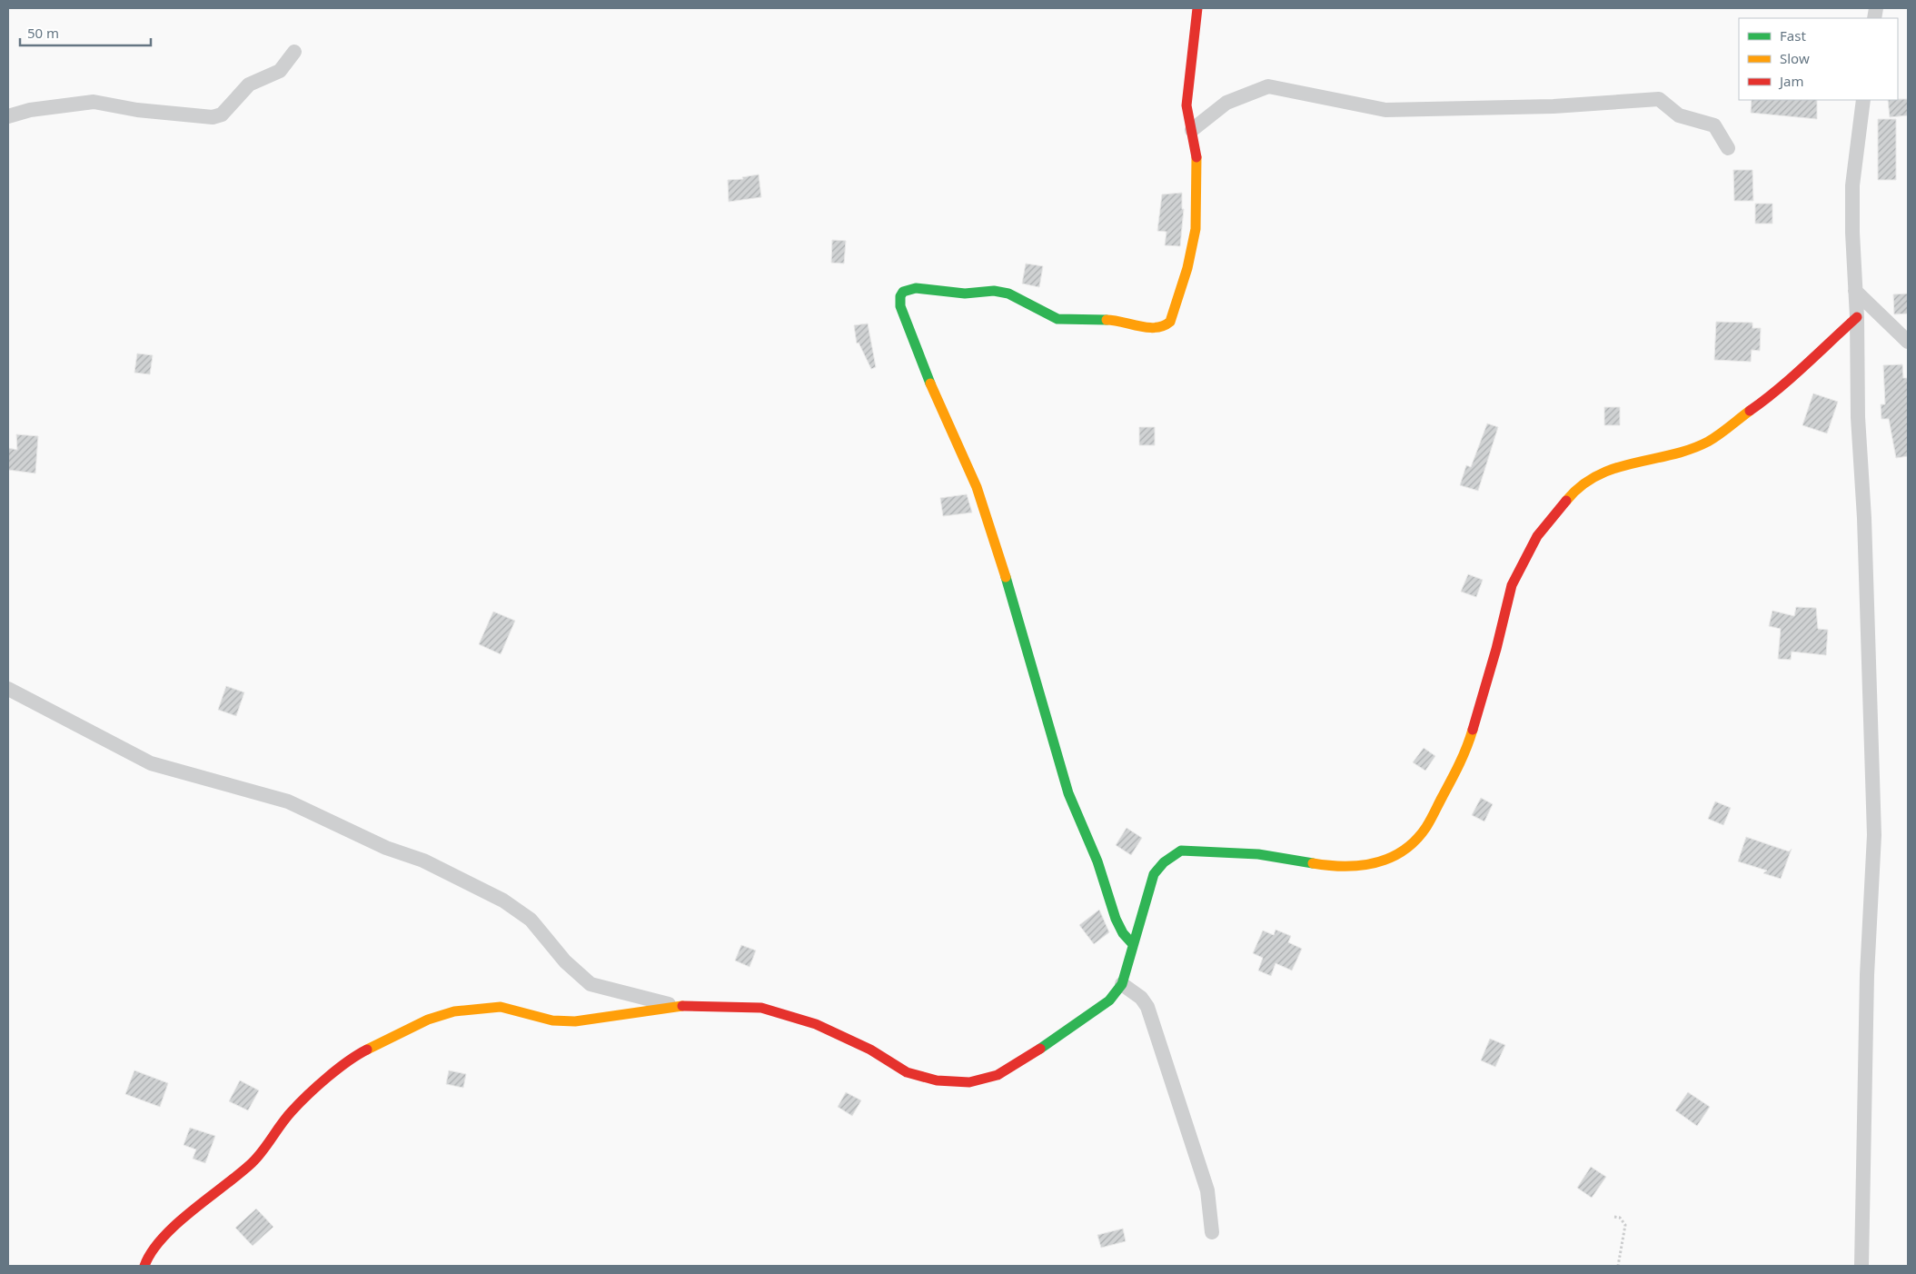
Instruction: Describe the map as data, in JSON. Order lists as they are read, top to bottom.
{
  "legend": ["Fast", "Slow", "Jam"],
  "scale_bar": "50 m"
}
